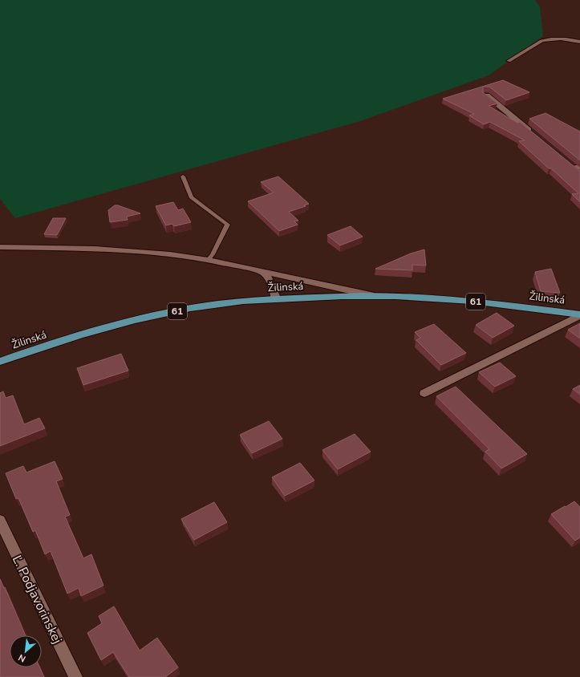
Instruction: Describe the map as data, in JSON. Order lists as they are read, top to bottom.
{
  "streets": {
    "main road": ["Žilinská", "61"],
    "street": ["Ľ. Podjavorinskej"]
  },
  "north": "bottom left"
}
